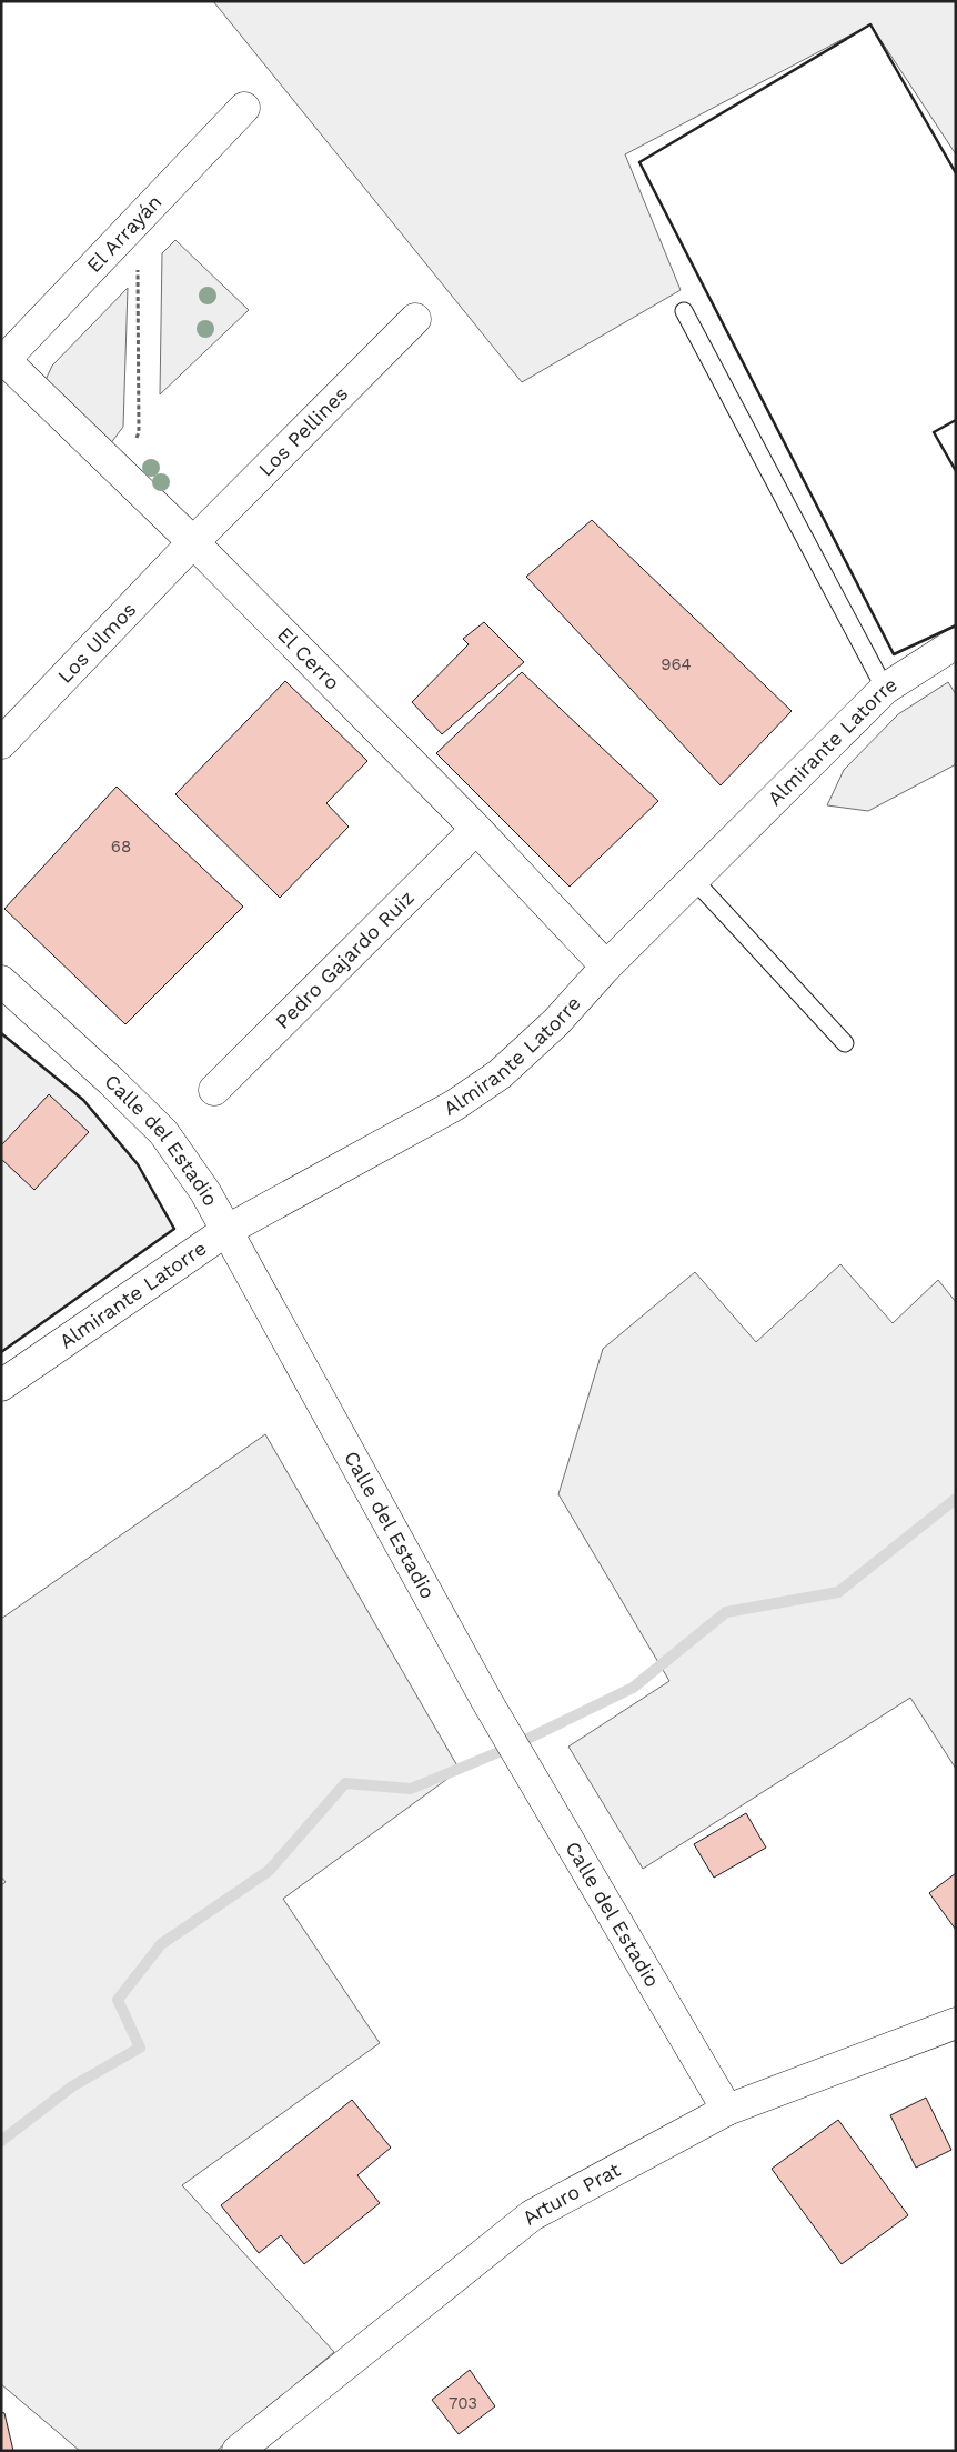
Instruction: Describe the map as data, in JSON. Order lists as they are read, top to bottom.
{
  "streets": {
    "street": [
      "El Arrayán",
      "Los Pellines",
      "Los Ulmos",
      "El Cerro",
      "Almirante Latorre",
      "Pedro Gajardo Ruiz",
      "Calle del Estadio",
      "Arturo Prat"
    ]
  },
  "crossings": [
    ["El Arrayán", "El Cerro"],
    ["Los Pellines", "Los Ulmos"],
    ["Los Pellines", "El Cerro"],
    ["Los Ulmos", "El Cerro"],
    ["El Cerro", "Almirante Latorre"],
    ["El Cerro", "Pedro Gajardo Ruiz"],
    ["Almirante Latorre", "Calle del Estadio"],
    ["Calle del Estadio", "Arturo Prat"]
  ],
  "house_numbers": ["964", "68", "703"]
}
